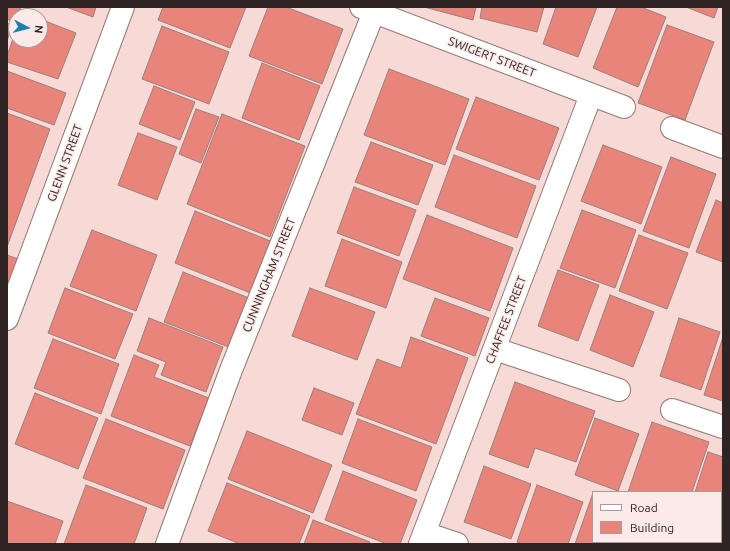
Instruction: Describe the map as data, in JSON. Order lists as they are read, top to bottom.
{
  "streets": {
    "street": [
      "SWIGERT STREET",
      "GLENN STREET",
      "CUNNINGHAM STREET",
      "CHAFFEE STREET"
    ]
  },
  "crossings": [
    ["SWIGERT STREET", "CUNNINGHAM STREET"],
    ["SWIGERT STREET", "CHAFFEE STREET"]
  ],
  "legend": ["Road", "Building"],
  "north": "right"
}
